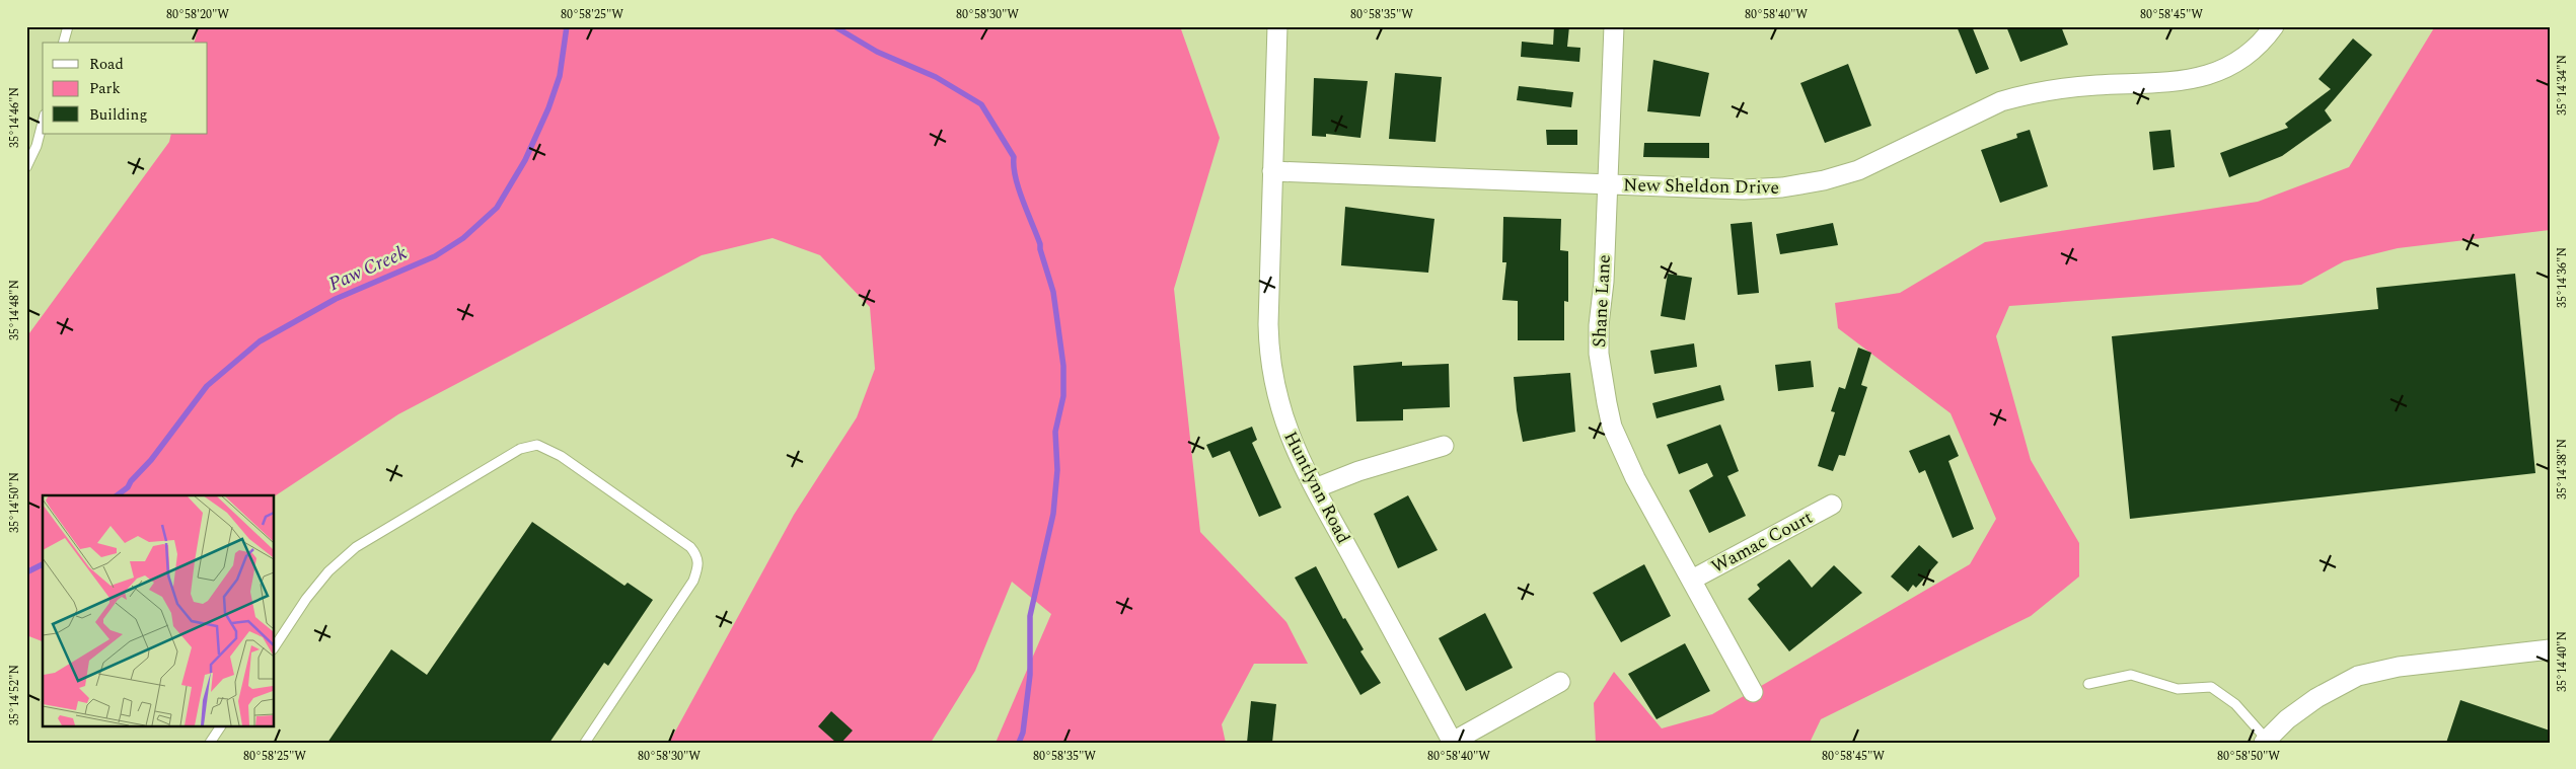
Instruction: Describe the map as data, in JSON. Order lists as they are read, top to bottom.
{
  "streets": {
    "street": [
      "New Sheldon Drive",
      "Shane Lane",
      "Huntlynn Road",
      "Wamac Court"
    ]
  },
  "crossings": [
    ["New Sheldon Drive", "Shane Lane"],
    ["New Sheldon Drive", "Huntlynn Road"],
    ["Shane Lane", "Wamac Court"]
  ],
  "water": ["Paw Creek"],
  "legend": ["Road", "Park", "Building"],
  "coordinates": [
    "80°58'20\"W",
    "80°58'25\"W",
    "80°58'30\"W",
    "80°58'35\"W",
    "80°58'40\"W",
    "80°58'45\"W",
    "35°14'34\"N",
    "35°14'46\"N",
    "35°14'36\"N",
    "35°14'48\"N",
    "35°14'38\"N",
    "35°14'50\"N",
    "35°14'40\"N",
    "35°14'52\"N",
    "80°58'50\"W"
  ]
}
